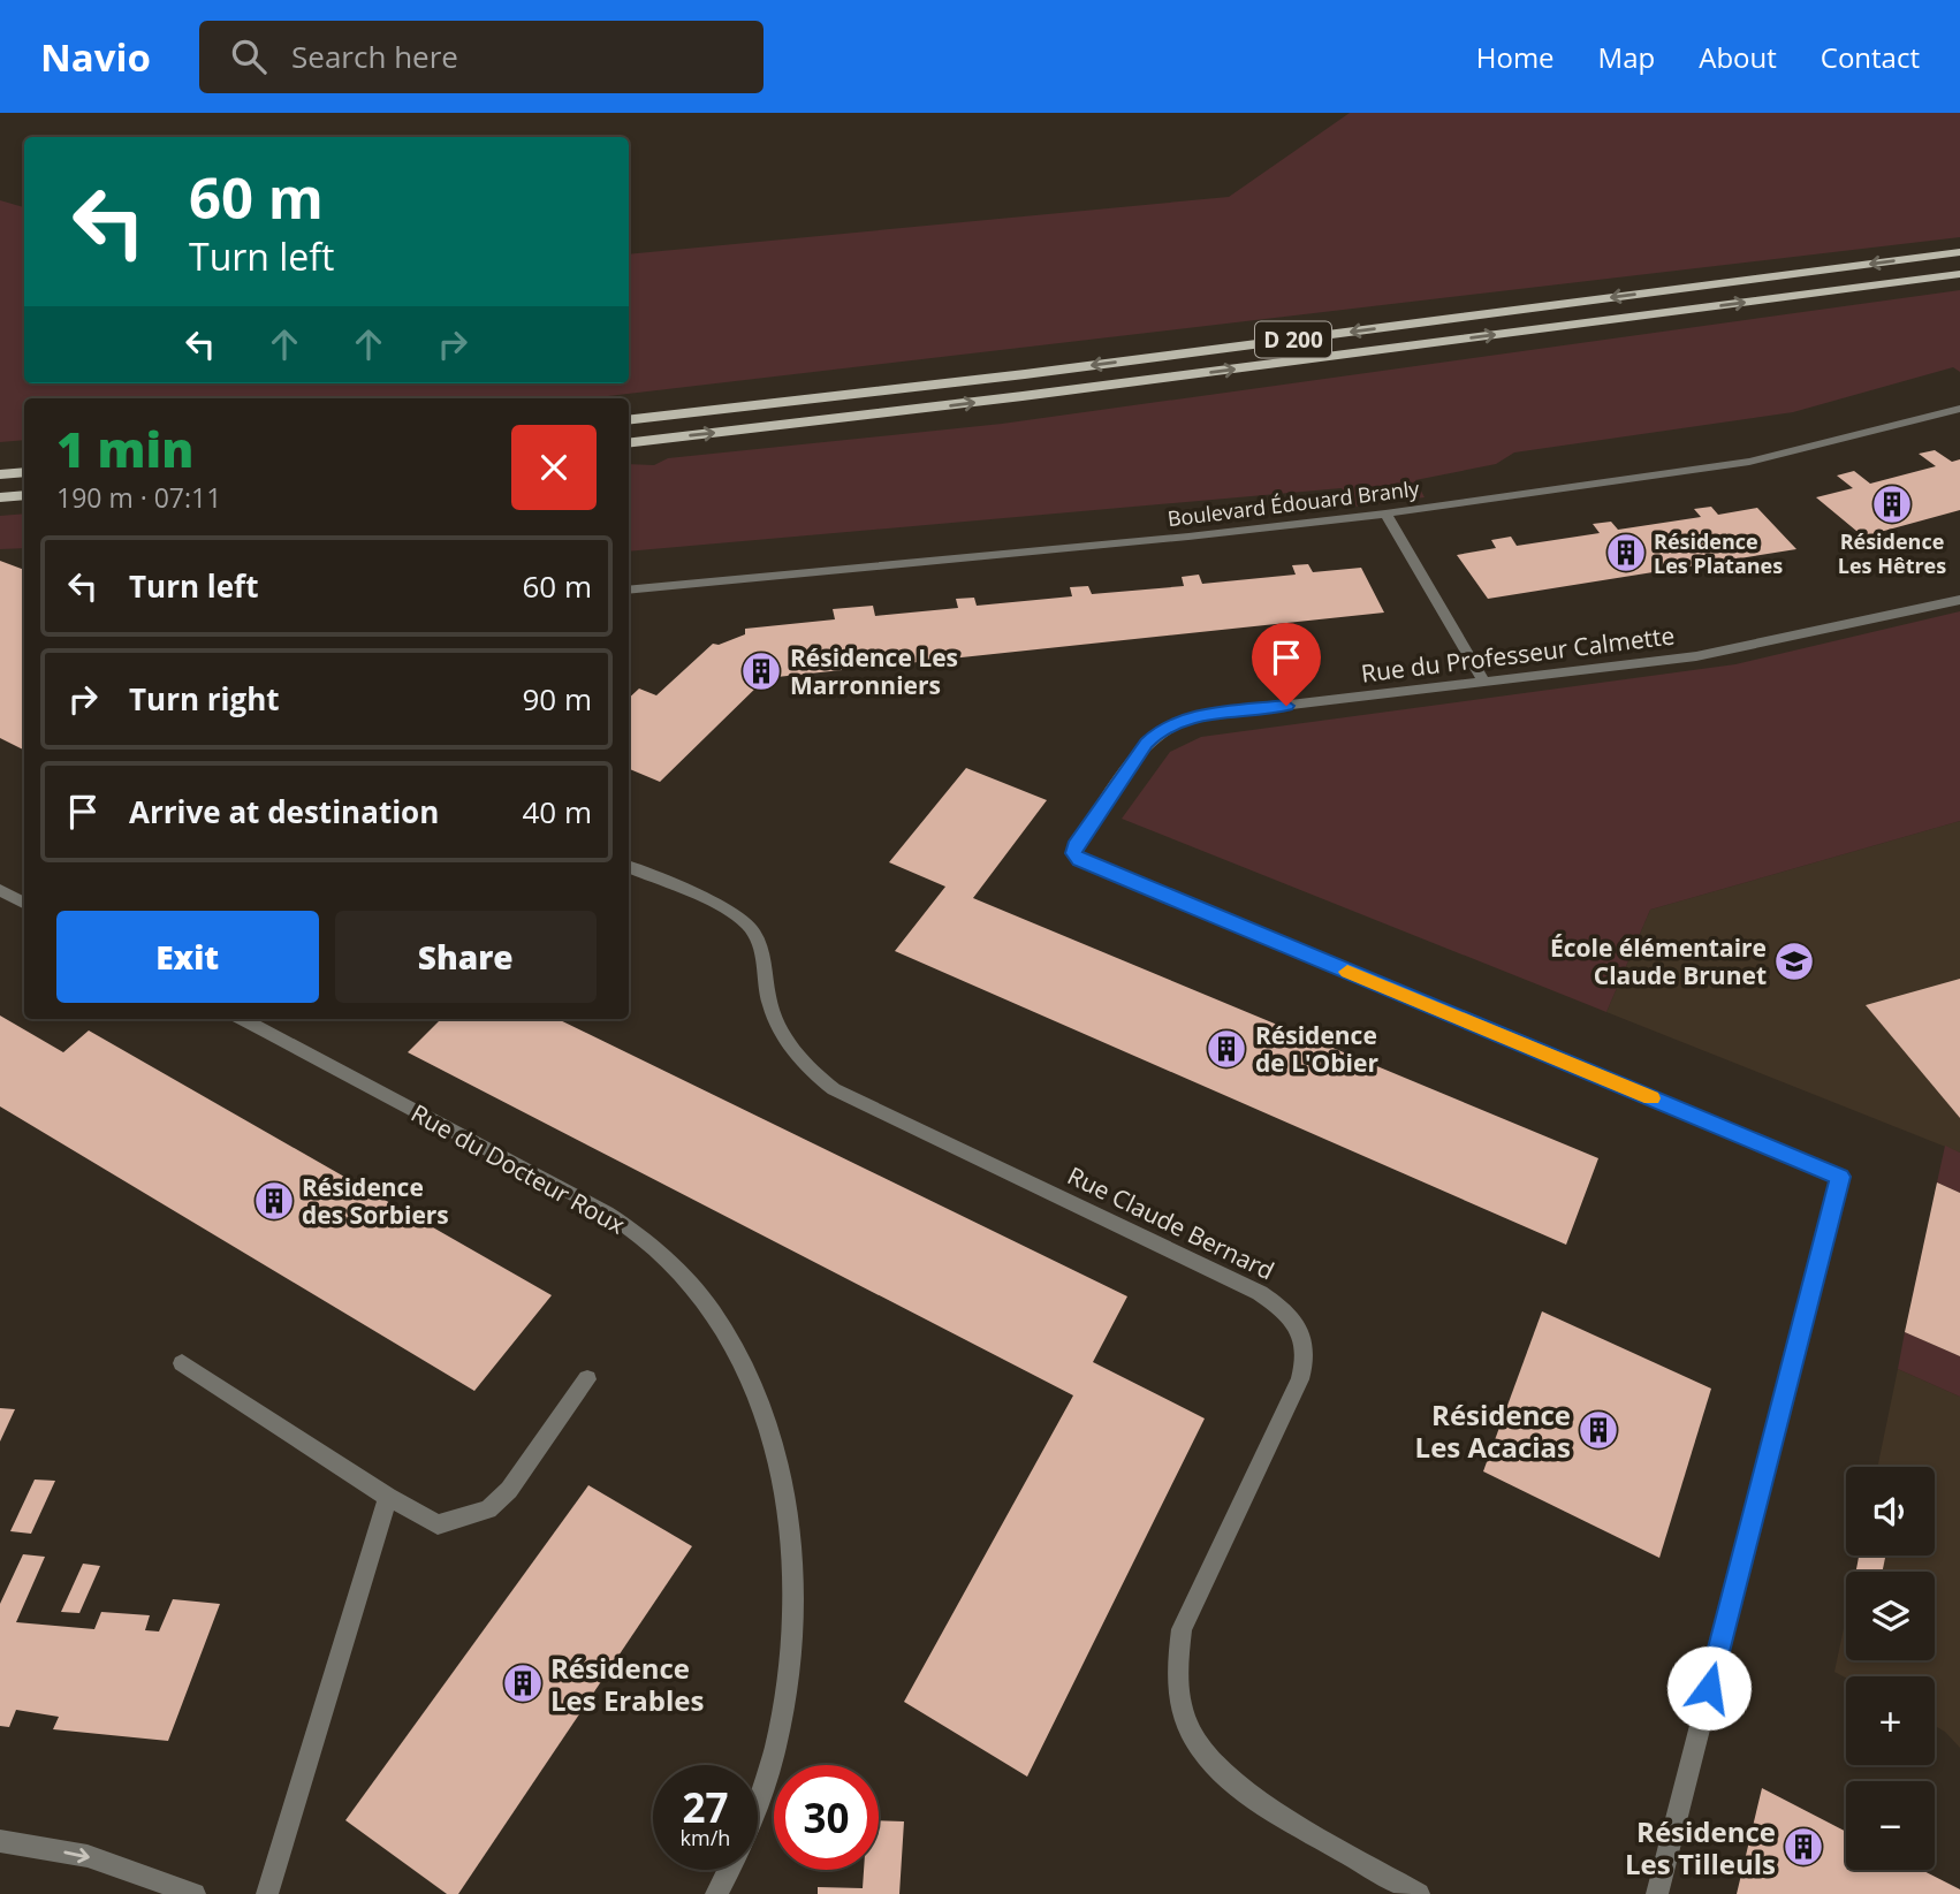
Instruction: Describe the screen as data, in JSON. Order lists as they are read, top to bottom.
{
  "streets": {
    "main road": ["D 200"],
    "street": [
      "Boulevard Édouard Branly",
      "Rue du Professeur Calmette",
      "Rue du Docteur Roux",
      "Rue Claude Bernard"
    ]
  },
  "places": {
    "building": [
      "Résidence Les Hêtres",
      "Résidence Les Platanes",
      "Résidence Les Marronniers",
      "Résidence de L'Obier",
      "Résidence des Sorbiers",
      "Résidence Les Acacias",
      "Résidence Les Erables",
      "Résidence Les Tilleuls"
    ],
    "school or university": ["École élémentaire Claude Brunet"]
  },
  "page": {
    "header": "Navio",
    "search": "Search here",
    "nav": [
      "Home",
      "Map",
      "About",
      "Contact"
    ],
    "turn": ["60 m", "Turn left"],
    "heading": ["1 min", "190 m · 07:11"],
    "list": [
      {
        "name": "Turn left",
        "value": "60 m"
      },
      {
        "name": "Turn right",
        "value": "90 m"
      },
      {
        "name": "Arrive at destination",
        "value": "40 m"
      }
    ],
    "buttons": ["Exit", "Share"],
    "map_buttons": ["+", "−"],
    "speed": "27 km/h",
    "limit": "30"
  }
}
